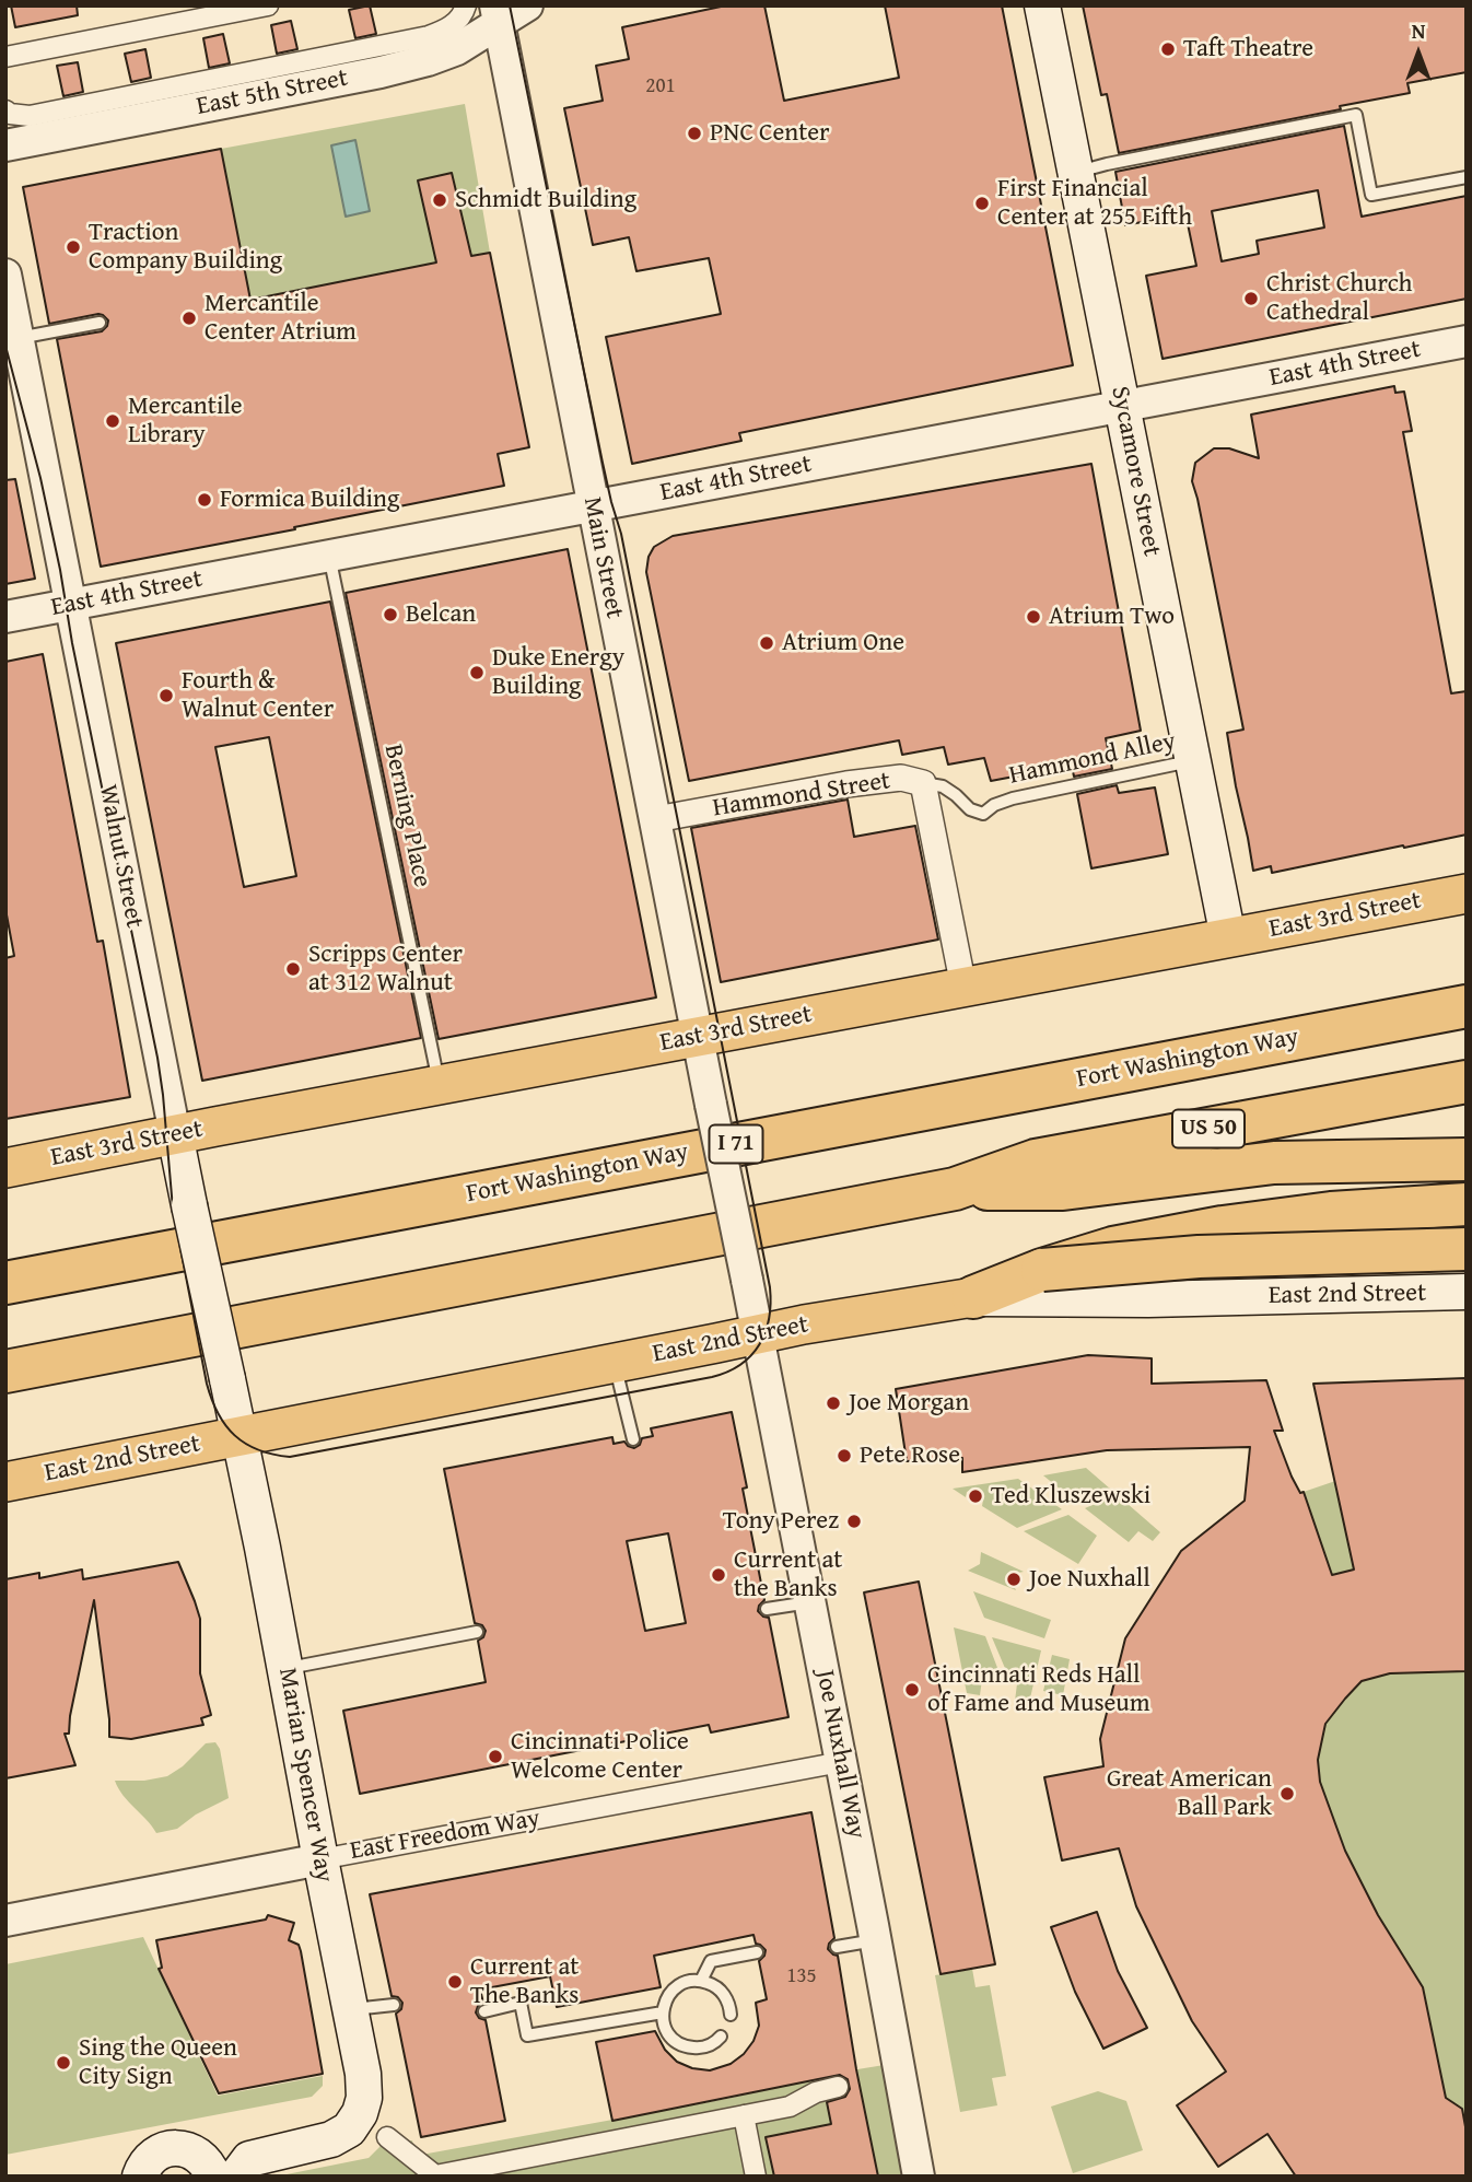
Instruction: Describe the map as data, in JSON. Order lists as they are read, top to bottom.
{
  "streets": {
    "highway": ["Fort Washington Way", "US 50", "I 71"],
    "main road": [
      "Sycamore Street",
      "Walnut Street",
      "East 3rd Street",
      "East 2nd Street",
      "Marian Spencer Way"
    ],
    "street": [
      "East 5th Street",
      "East 4th Street",
      "Main Street",
      "Hammond Street",
      "Joe Nuxhall Way",
      "East Freedom Way"
    ],
    "lane": ["Hammond Alley", "Berning Place"]
  },
  "crossings": [
    ["East 5th Street", "Main Street"],
    ["East 4th Street", "Sycamore Street"],
    ["East 4th Street", "Main Street"],
    ["East 4th Street", "Berning Place"],
    ["East 4th Street", "Walnut Street"],
    ["Sycamore Street", "Hammond Alley"],
    ["Sycamore Street", "East 3rd Street"],
    ["Main Street", "Hammond Street"],
    ["Main Street", "East 3rd Street"],
    ["Main Street", "East 2nd Street"],
    ["Main Street", "Joe Nuxhall Way"],
    ["Hammond Alley", "Hammond Street"],
    ["Hammond Street", "East 3rd Street"],
    ["Berning Place", "East 3rd Street"],
    ["Walnut Street", "East 3rd Street"],
    ["Walnut Street", "East 2nd Street"],
    ["Walnut Street", "Marian Spencer Way"],
    ["East 2nd Street", "Joe Nuxhall Way"],
    ["East 2nd Street", "Marian Spencer Way"],
    ["Joe Nuxhall Way", "East Freedom Way"],
    ["Marian Spencer Way", "East Freedom Way"]
  ],
  "places": [
    "Taft Theatre",
    "PNC Center",
    "Schmidt Building",
    "First Financial Center at 255 Fifth",
    "Traction Company Building",
    "Christ Church Cathedral",
    "Mercantile Center Atrium",
    "Mercantile Library",
    "Formica Building",
    "Belcan",
    "Atrium Two",
    "Atrium One",
    "Duke Energy Building",
    "Fourth & Walnut Center",
    "Scripps Center at 312 Walnut",
    "Joe Morgan",
    "Pete Rose",
    "Ted Kluszewski",
    "Tony Perez",
    "Current at the Banks",
    "Joe Nuxhall",
    "Cincinnati Reds Hall of Fame and Museum",
    "Cincinnati Police Welcome Center",
    "Great American Ball Park",
    "Current at The Banks",
    "Sing the Queen City Sign"
  ],
  "house_numbers": ["201", "135"],
  "north": "top"
}
